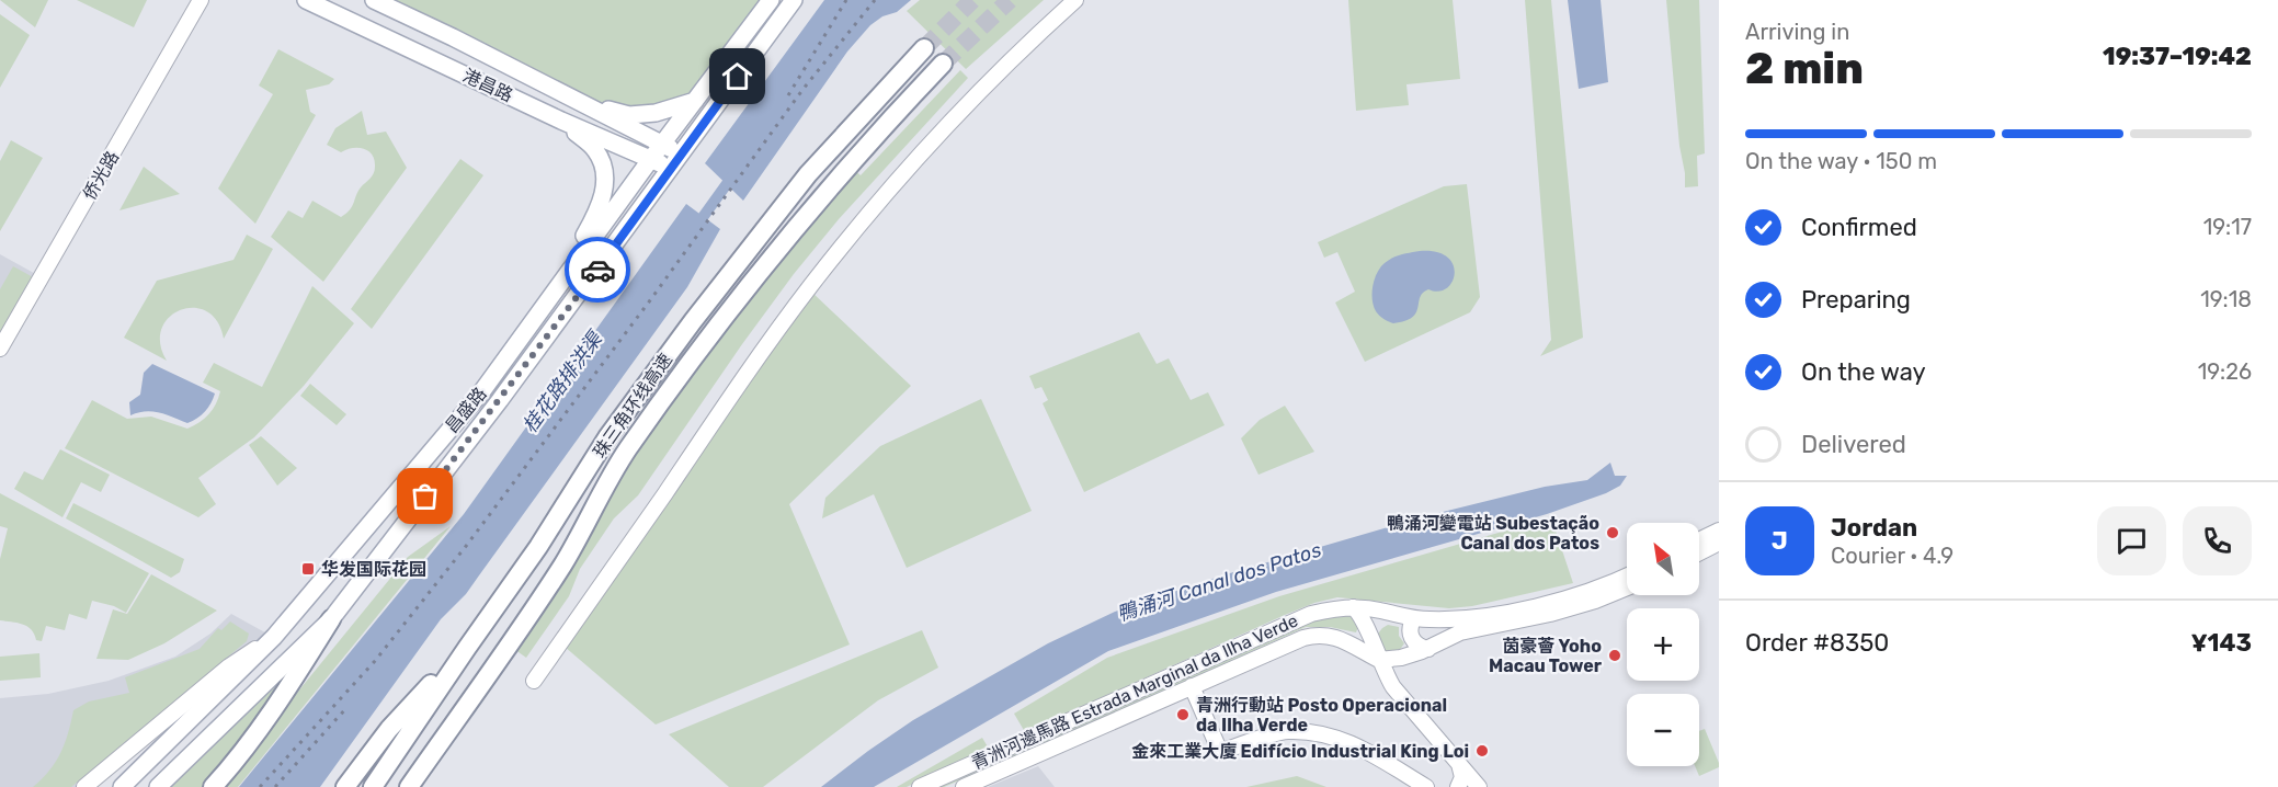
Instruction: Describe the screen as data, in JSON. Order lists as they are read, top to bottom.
{
  "streets": {
    "highway": ["珠三角环线高速"],
    "main road": ["港昌路", "昌盛路"],
    "street": ["侨光路", "青洲河邊馬路 Estrada Marginal da Ilha Verde"]
  },
  "crossings": [
    ["港昌路", "昌盛路"]
  ],
  "water": ["桂花路排洪渠", "鴨涌河 Canal dos Patos"],
  "places": {
    "other": [
      "鴨涌河變電站 Subestação Canal dos Patos",
      "茵豪薈 Yoho Macau Tower",
      "青洲行動站 Posto Operacional da Ilha Verde",
      "金來工業大廈 Edifício Industrial King Loi"
    ],
    "transit": ["华发国际花园"]
  },
  "north": "top left",
  "page": {
    "heading": ["2 min", "Arriving in", "19:37–19:42"],
    "panel": [
      "Jordan",
      "Courier · 4.9",
      "Order #8350",
      "¥143"
    ],
    "bar": "On the way · 150 m",
    "list": [
      ["Confirmed", "19:17"],
      ["Preparing", "19:18"],
      ["On the way", "19:26"],
      "Delivered"
    ],
    "round": "J",
    "map_buttons": ["+", "−"]
  }
}
